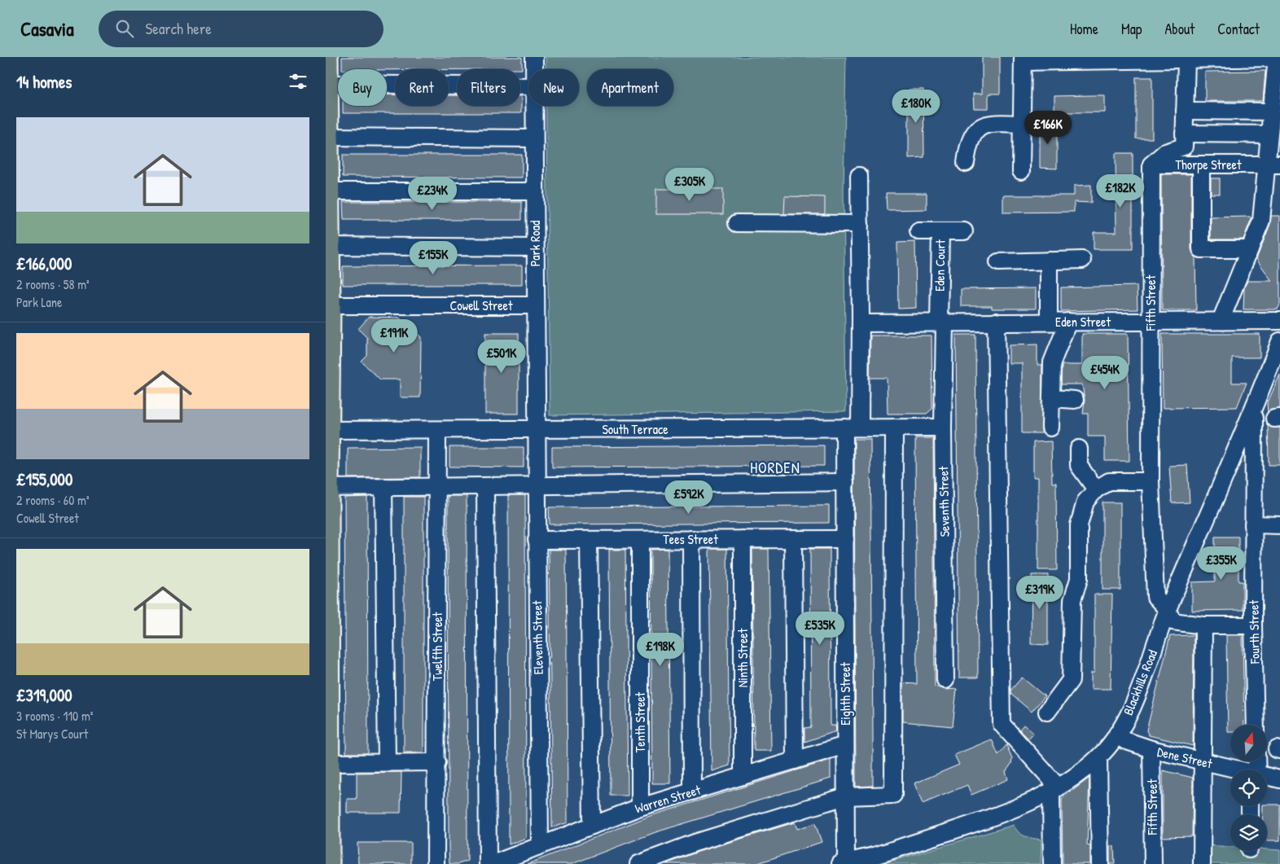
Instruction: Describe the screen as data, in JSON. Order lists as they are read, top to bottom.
{
  "streets": {
    "street": [
      "Thorpe Street",
      "Park Road",
      "Eden Court",
      "Fifth Street",
      "Cowell Street",
      "Eden Street",
      "South Terrace",
      "Seventh Street",
      "Tees Street",
      "Fourth Street",
      "Eleventh Street",
      "Twelfth Street",
      "Ninth Street",
      "Blackhills Road",
      "Eighth Street",
      "Tenth Street",
      "Dene Street",
      "Warren Street"
    ]
  },
  "crossings": [
    ["Thorpe Street", "Fifth Street"],
    ["Park Road", "Cowell Street"],
    ["Park Road", "South Terrace"],
    ["Park Road", "Eleventh Street"],
    ["Eden Court", "Eden Street"],
    ["Eden Court", "Seventh Street"],
    ["Fifth Street", "Eden Street"],
    ["Fifth Street", "Blackhills Road"],
    ["Fifth Street", "Dene Street"],
    ["Eden Street", "Seventh Street"],
    ["Eden Street", "Eighth Street"],
    ["South Terrace", "Seventh Street"],
    ["South Terrace", "Eleventh Street"],
    ["South Terrace", "Twelfth Street"],
    ["South Terrace", "Eighth Street"],
    ["Tees Street", "Eleventh Street"],
    ["Tees Street", "Ninth Street"],
    ["Tees Street", "Eighth Street"],
    ["Tees Street", "Tenth Street"],
    ["Fourth Street", "Blackhills Road"],
    ["Eleventh Street", "Warren Street"],
    ["Ninth Street", "Warren Street"],
    ["Blackhills Road", "Eighth Street"],
    ["Blackhills Road", "Dene Street"],
    ["Eighth Street", "Warren Street"],
    ["Tenth Street", "Warren Street"]
  ],
  "districts": ["HORDEN"],
  "north": "top",
  "page": {
    "header": "Casavia",
    "search": "Search here",
    "nav": [
      "Home",
      "Map",
      "About",
      "Contact"
    ],
    "heading": "14 homes",
    "chip": [
      "Buy",
      "Rent",
      "Filters",
      "New",
      "Apartment"
    ],
    "price": [
      "£180K",
      "£166K",
      "£305K",
      "£182K",
      "£234K",
      "£155K",
      "£191K",
      "£501K",
      "£454K",
      "£592K",
      "£355K",
      "£319K",
      "£535K",
      "£198K"
    ],
    "list": [
      {
        "name": "£166,000",
        "note": "2 rooms · 58 m² · Park Lane"
      },
      {
        "name": "£155,000",
        "note": "2 rooms · 60 m² · Cowell Street"
      },
      {
        "name": "£319,000",
        "note": "3 rooms · 110 m² · St Marys Court"
      }
    ]
  }
}
